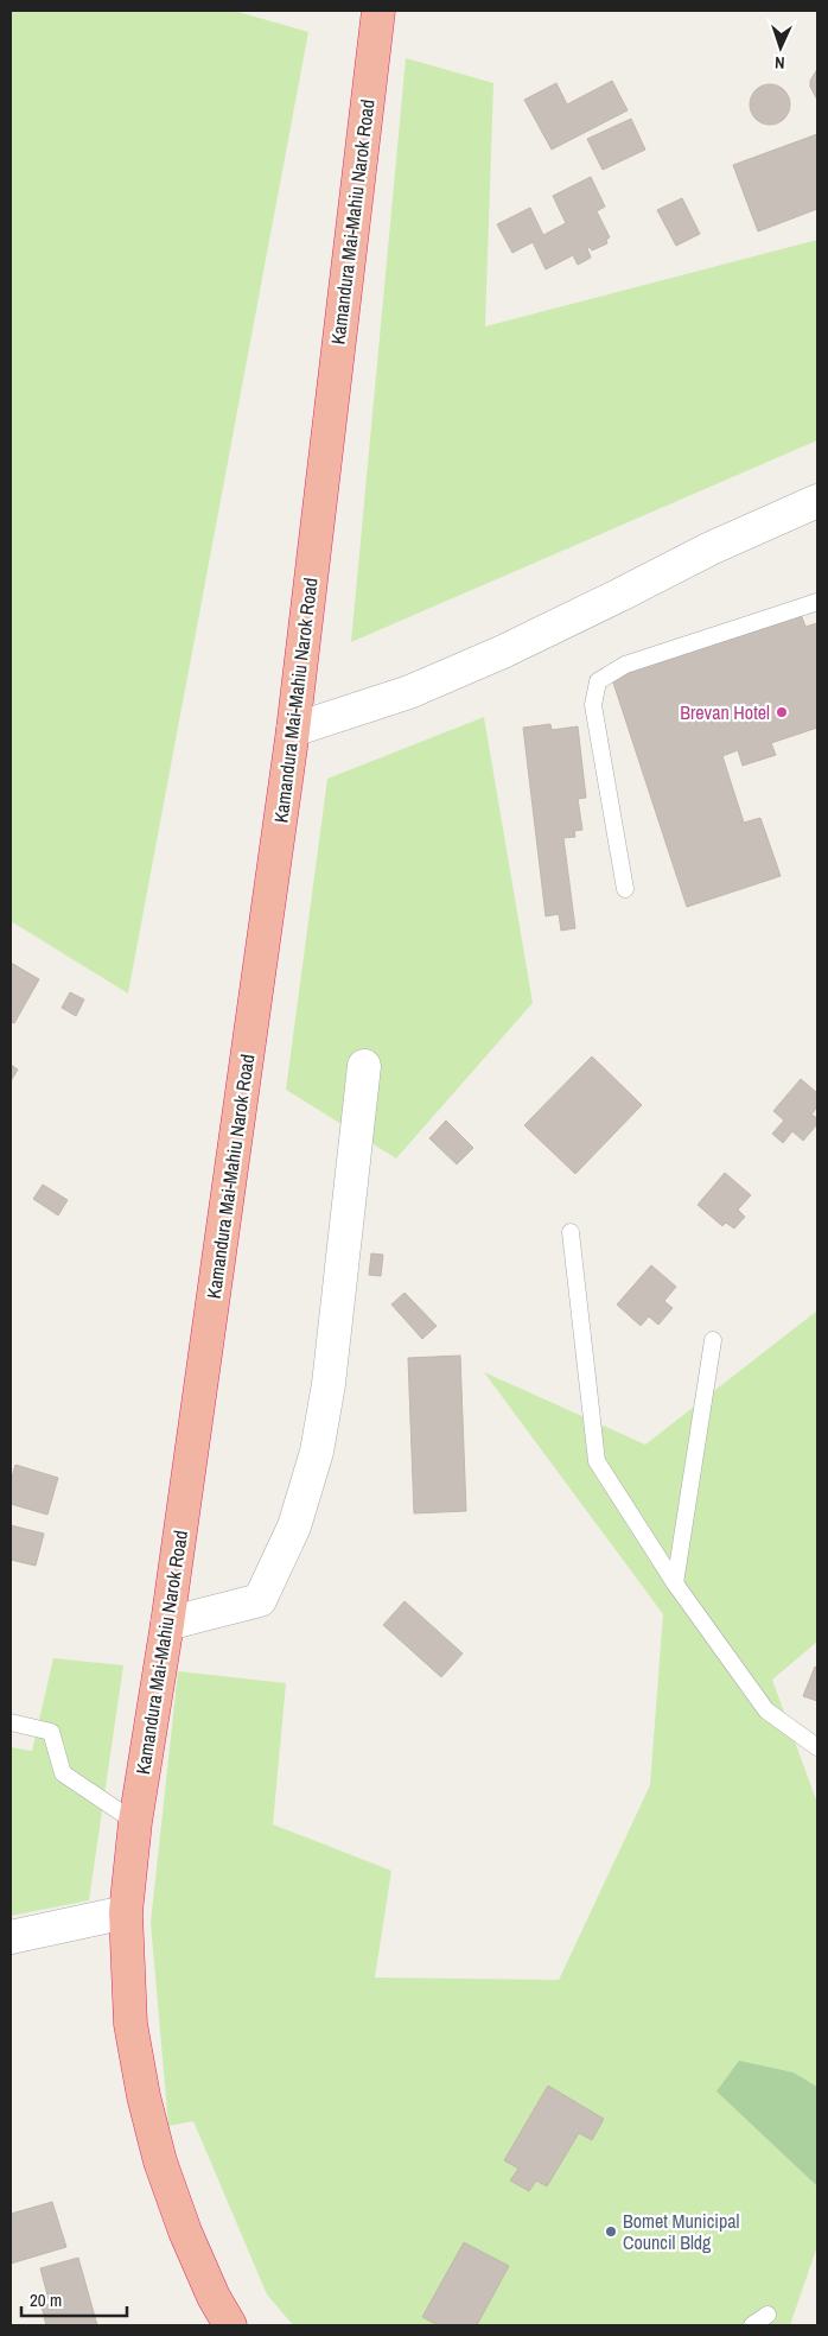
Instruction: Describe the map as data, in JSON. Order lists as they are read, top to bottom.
{
  "streets": {
    "highway": ["Kamandura Mai-Mahiu Narok Road"]
  },
  "places": ["Brevan Hotel", "Bomet Municipal Council Bldg"],
  "scale_bar": "20 m",
  "north": "bottom"
}
